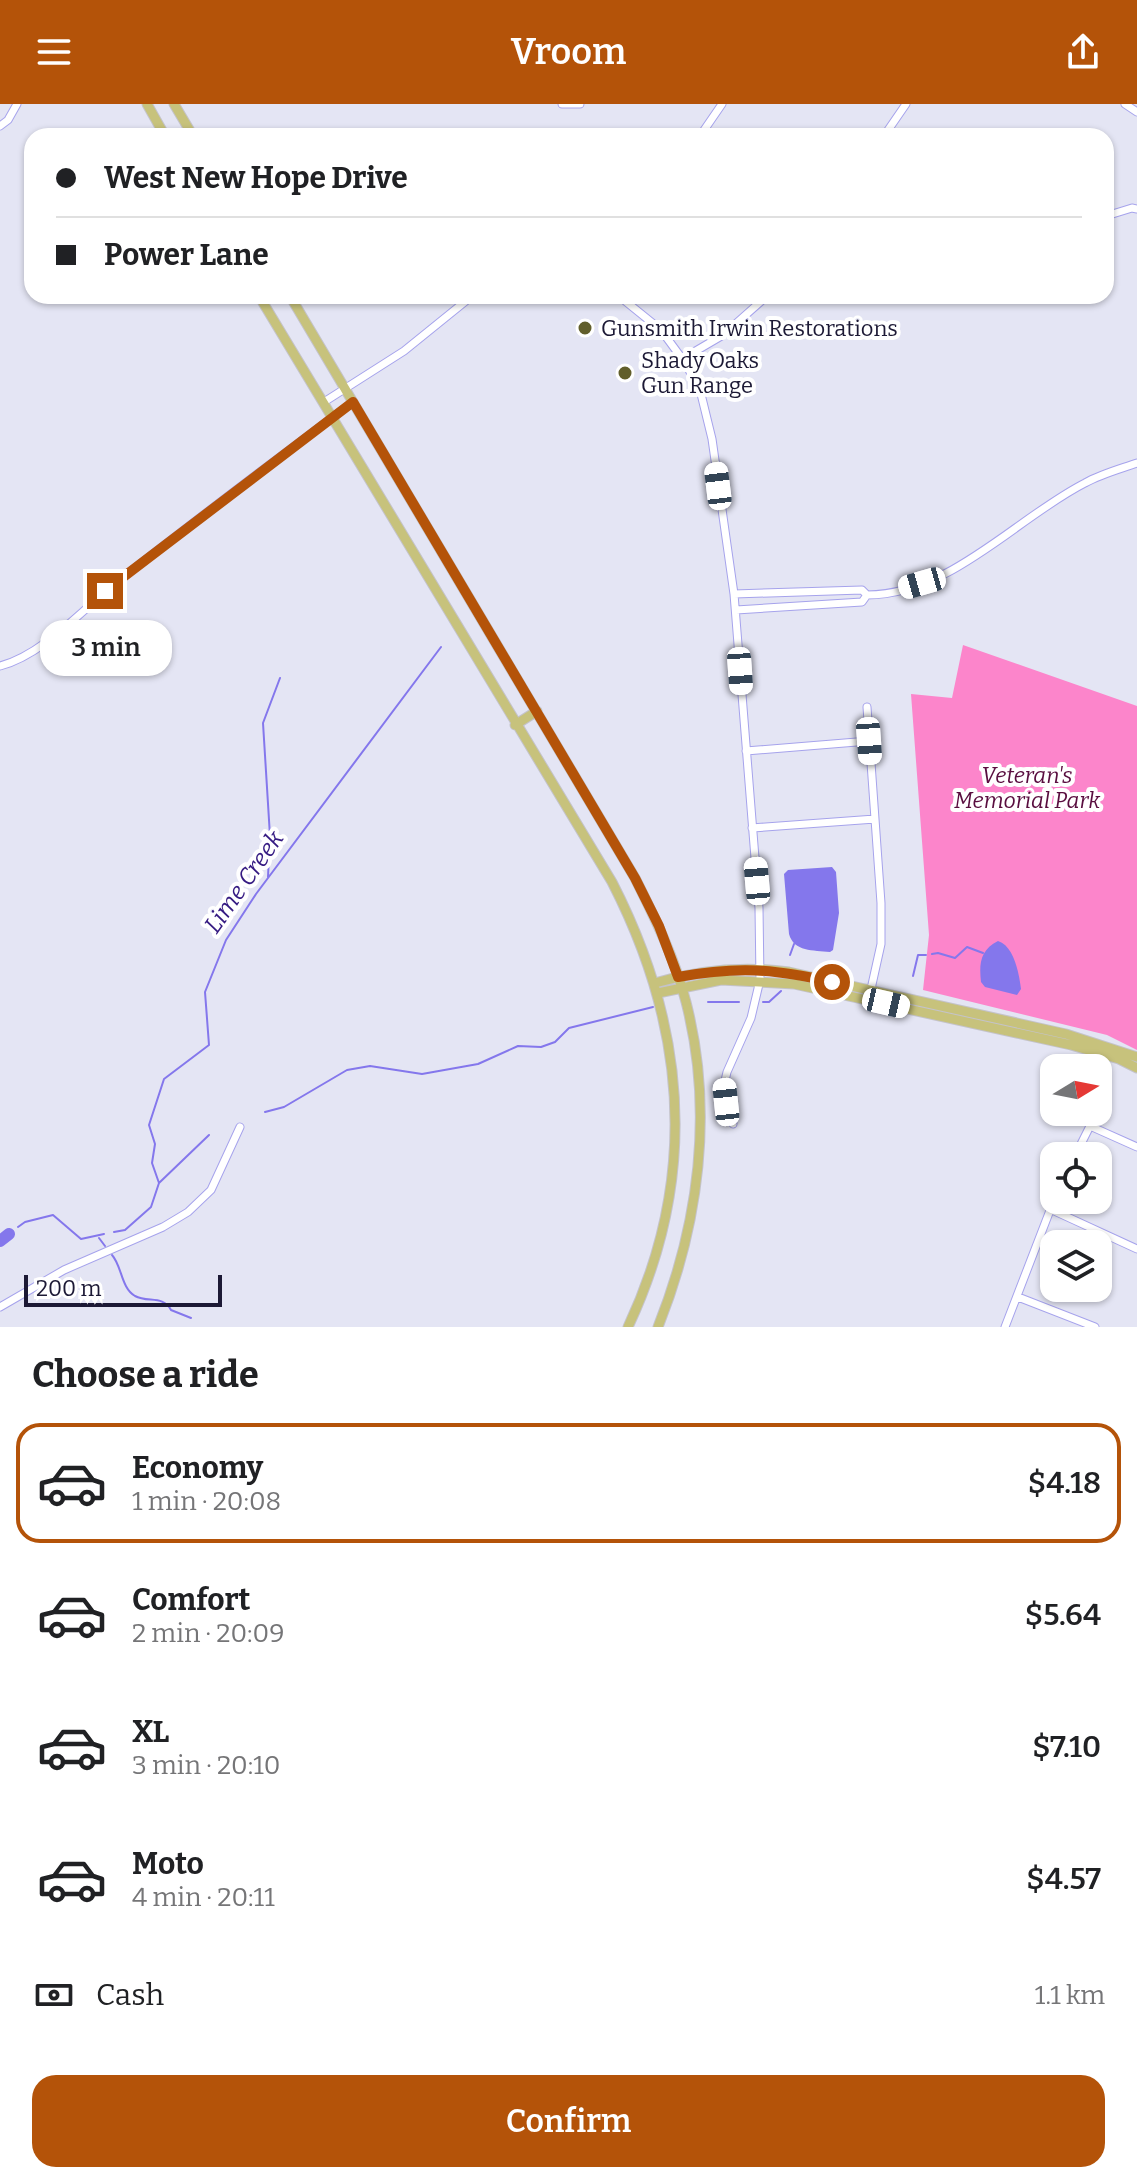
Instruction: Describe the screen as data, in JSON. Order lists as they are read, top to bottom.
{
  "water": ["Lime Creek"],
  "parks": ["Veteran's Memorial Park"],
  "places": ["Gunsmith Irwin Restorations", "Shady Oaks Gun Range"],
  "scale_bar": "200 m",
  "north": "right",
  "page": {
    "header": "Vroom",
    "banner": ["West New Hope Drive", "Power Lane"],
    "bubble": "3 min",
    "scale": "200 m",
    "heading": "Choose a ride",
    "list": [
      {
        "name": "Economy",
        "note": "1 min · 20:08",
        "value": "$4.18"
      },
      {
        "name": "Comfort",
        "note": "2 min · 20:09",
        "value": "$5.64"
      },
      {
        "name": "XL",
        "note": "3 min · 20:10",
        "value": "$7.10"
      },
      {
        "name": "Moto",
        "note": "4 min · 20:11",
        "value": "$4.57"
      }
    ],
    "pay": ["Cash", "1.1 km"],
    "buttons": "Confirm"
  }
}
